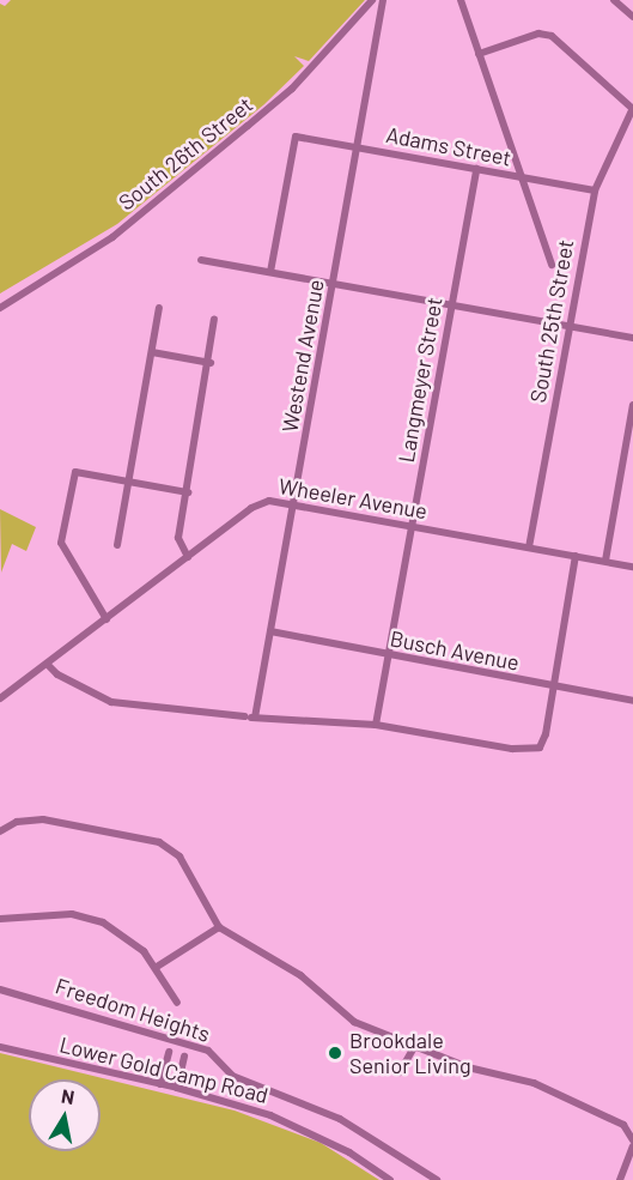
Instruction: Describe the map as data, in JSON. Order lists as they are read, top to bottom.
{
  "streets": {
    "street": [
      "Adams Street",
      "South 26th Street",
      "South 25th Street",
      "Westend Avenue",
      "Langmeyer Street",
      "Wheeler Avenue",
      "Busch Avenue",
      "Freedom Heights",
      "Lower Gold Camp Road"
    ]
  },
  "crossings": [
    ["Adams Street", "South 25th Street"],
    ["Adams Street", "Westend Avenue"],
    ["Adams Street", "Langmeyer Street"],
    ["South 25th Street", "Wheeler Avenue"],
    ["Westend Avenue", "Wheeler Avenue"],
    ["Westend Avenue", "Busch Avenue"],
    ["Langmeyer Street", "Wheeler Avenue"],
    ["Langmeyer Street", "Busch Avenue"]
  ],
  "places": ["Brookdale Senior Living"],
  "north": "top"
}
